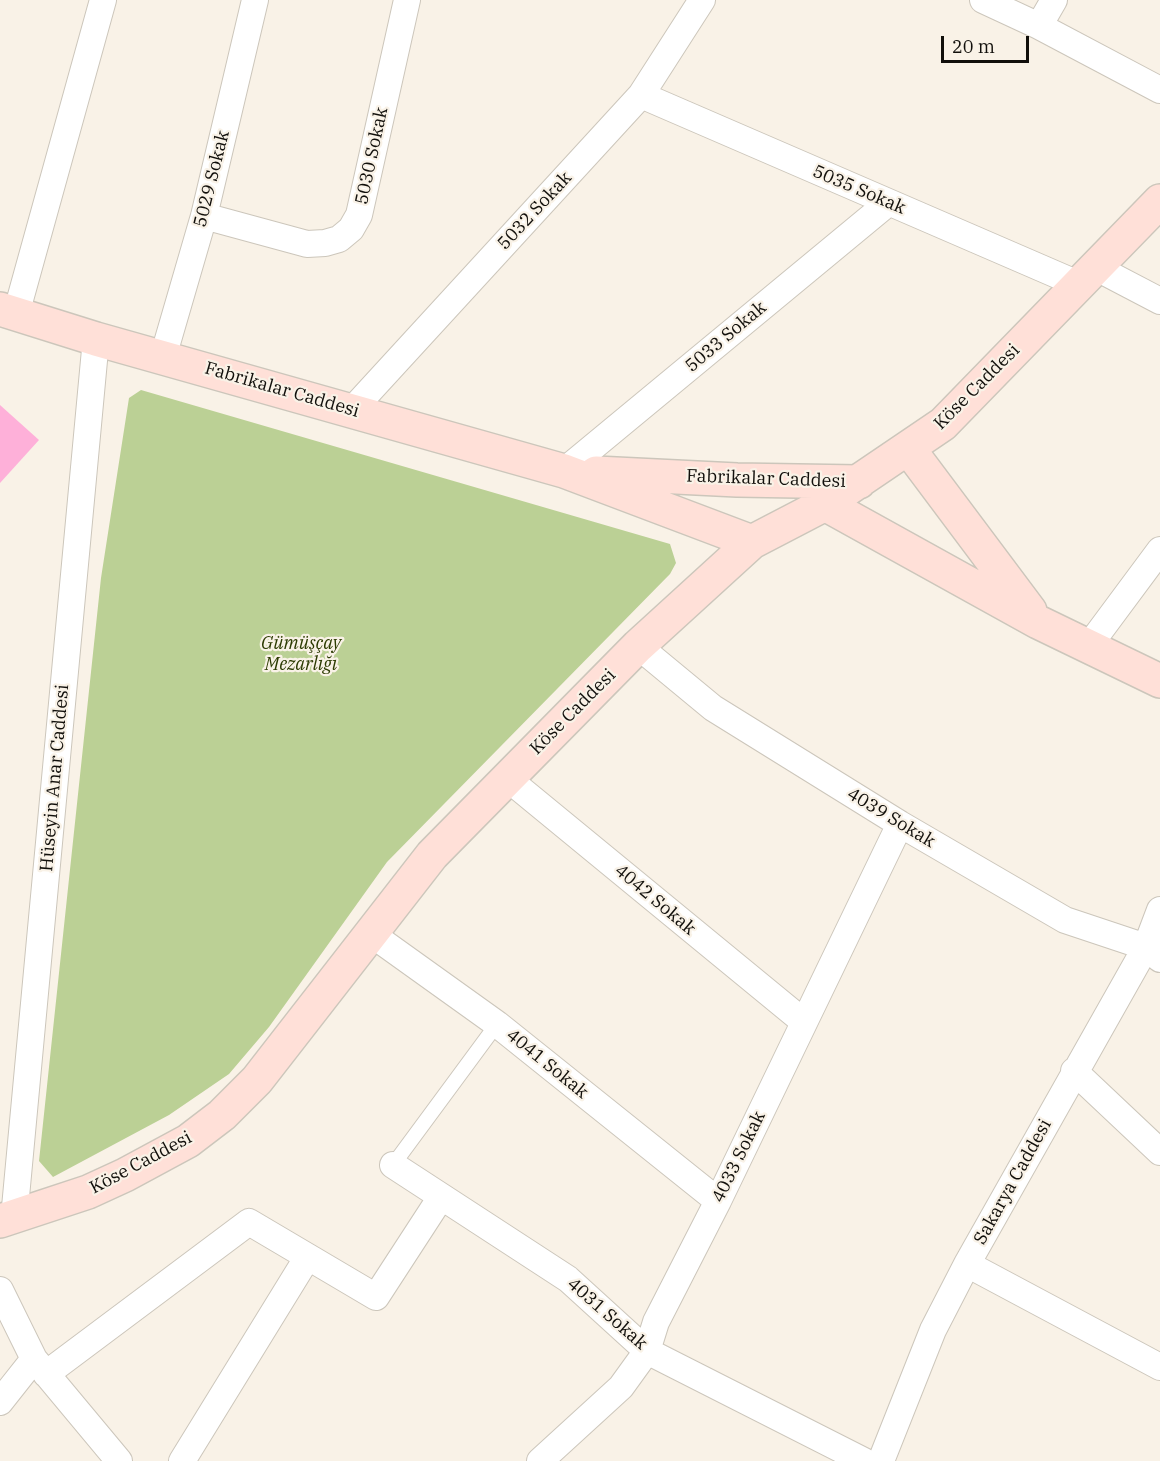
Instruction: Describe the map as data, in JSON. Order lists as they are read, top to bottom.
{
  "streets": {
    "street": [
      "5030 Sokak",
      "5029 Sokak",
      "5035 Sokak",
      "5032 Sokak",
      "5033 Sokak",
      "Köse Caddesi",
      "Fabrikalar Caddesi",
      "Hüseyin Anar Caddesi",
      "4039 Sokak",
      "4042 Sokak",
      "4041 Sokak",
      "4033 Sokak",
      "Sakarya Caddesi",
      "4031 Sokak"
    ]
  },
  "crossings": [
    ["5030 Sokak", "5029 Sokak"],
    ["5029 Sokak", "Fabrikalar Caddesi"],
    ["5035 Sokak", "5032 Sokak"],
    ["5035 Sokak", "5033 Sokak"],
    ["5035 Sokak", "Köse Caddesi"],
    ["5032 Sokak", "Fabrikalar Caddesi"],
    ["5033 Sokak", "Fabrikalar Caddesi"],
    ["Köse Caddesi", "Fabrikalar Caddesi"],
    ["Köse Caddesi", "Hüseyin Anar Caddesi"],
    ["Köse Caddesi", "4039 Sokak"],
    ["Köse Caddesi", "4042 Sokak"],
    ["Köse Caddesi", "4041 Sokak"],
    ["Fabrikalar Caddesi", "Hüseyin Anar Caddesi"],
    ["4039 Sokak", "4033 Sokak"],
    ["4039 Sokak", "Sakarya Caddesi"],
    ["4042 Sokak", "4033 Sokak"],
    ["4041 Sokak", "4033 Sokak"],
    ["4033 Sokak", "4031 Sokak"]
  ],
  "parks": ["Gümüşçay Mezarlığı"],
  "scale_bar": "20 m"
}
